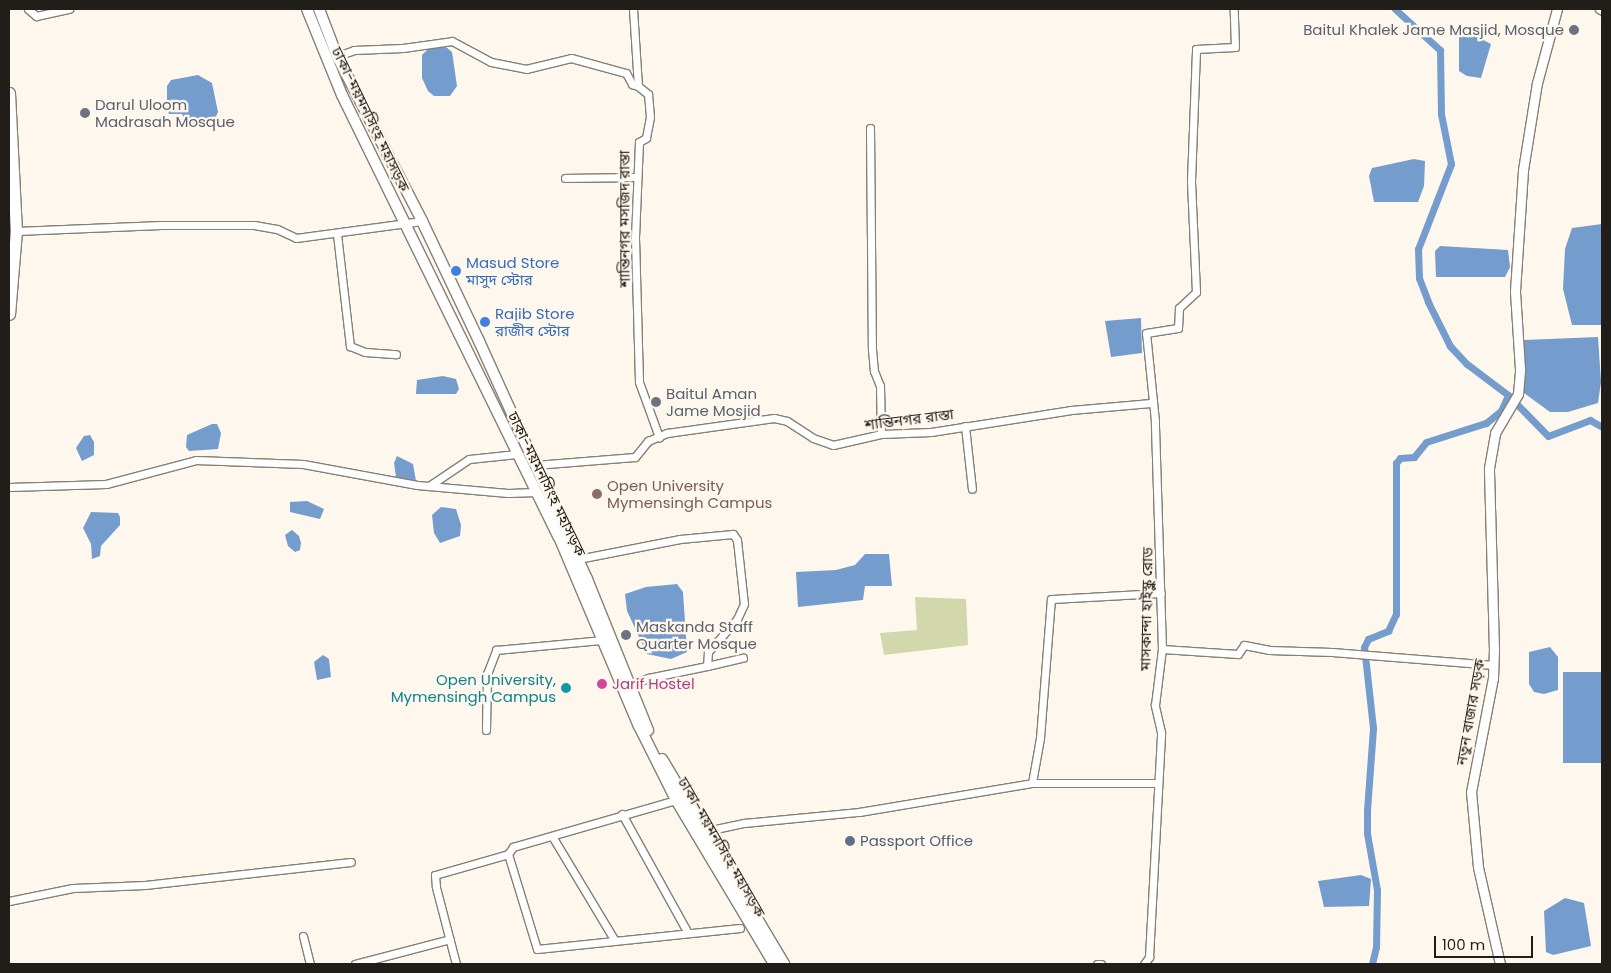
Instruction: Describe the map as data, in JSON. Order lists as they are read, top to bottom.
{
  "streets": {
    "main road": ["ঢাকা-ময়মনসিংহ মহাসড়ক"],
    "street": [
      "শান্তিনগর মসজিদ রাস্তা",
      "শান্তিনগর রাস্তা",
      "মাসকান্দা হাইস্কুল রোড",
      "নতুন বাজার সড়ক"
    ]
  },
  "crossings": [
    ["ঢাকা-ময়মনসিংহ মহাসড়ক", "শান্তিনগর রাস্তা"],
    ["শান্তিনগর মসজিদ রাস্তা", "শান্তিনগর রাস্তা"],
    ["শান্তিনগর রাস্তা", "মাসকান্দা হাইস্কুল রোড"]
  ],
  "places": [
    "Baitul Khalek Jame Masjid, Mosque",
    "Darul Uloom Madrasah Mosque",
    "Masud Store মাসুদ স্টোর",
    "Rajib Store রাজীব স্টোর",
    "Baitul Aman Jame Mosjid",
    "Open University Mymensingh Campus",
    "Maskanda Staff Quarter Mosque",
    "Jarif Hostel",
    "Open University, Mymensingh Campus",
    "Passport Office"
  ],
  "scale_bar": "100 m"
}
